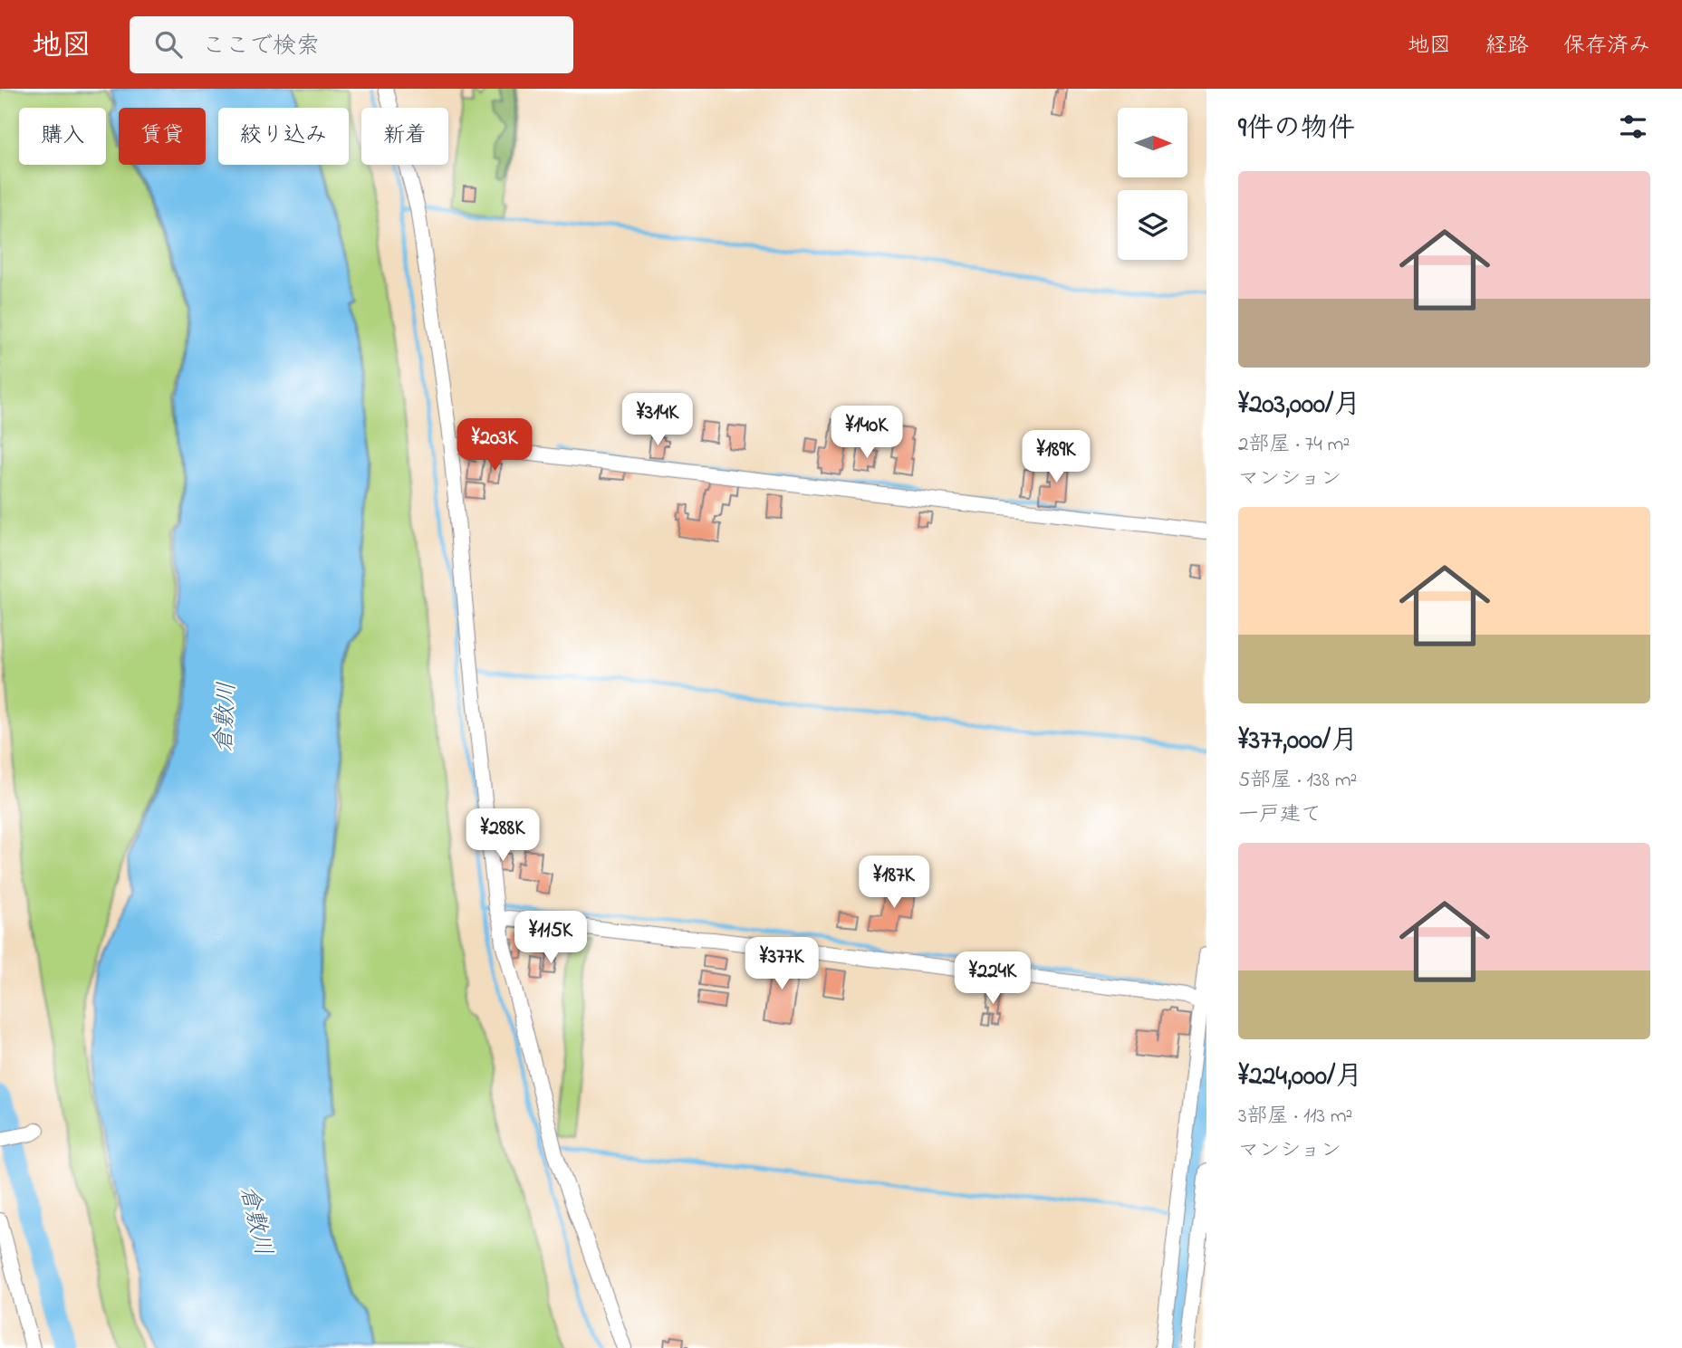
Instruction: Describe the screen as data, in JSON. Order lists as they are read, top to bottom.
{
  "water": ["倉敷川"],
  "north": "right",
  "page": {
    "header": "地図",
    "search": "ここで検索",
    "nav": ["地図", "経路", "保存済み"],
    "heading": "9件の物件",
    "chip": [
      "購入",
      "賃貸",
      "絞り込み",
      "新着"
    ],
    "list": [
      {
        "name": "¥203,000/月",
        "note": "2部屋 · 74 m² · マンション"
      },
      {
        "name": "¥377,000/月",
        "note": "5部屋 · 138 m² · 一戸建て"
      },
      {
        "name": "¥224,000/月",
        "note": "3部屋 · 113 m² · マンション"
      }
    ],
    "price": [
      "¥314K",
      "¥140K",
      "¥203K",
      "¥189K",
      "¥288K",
      "¥187K",
      "¥115K",
      "¥377K",
      "¥224K"
    ]
  }
}
